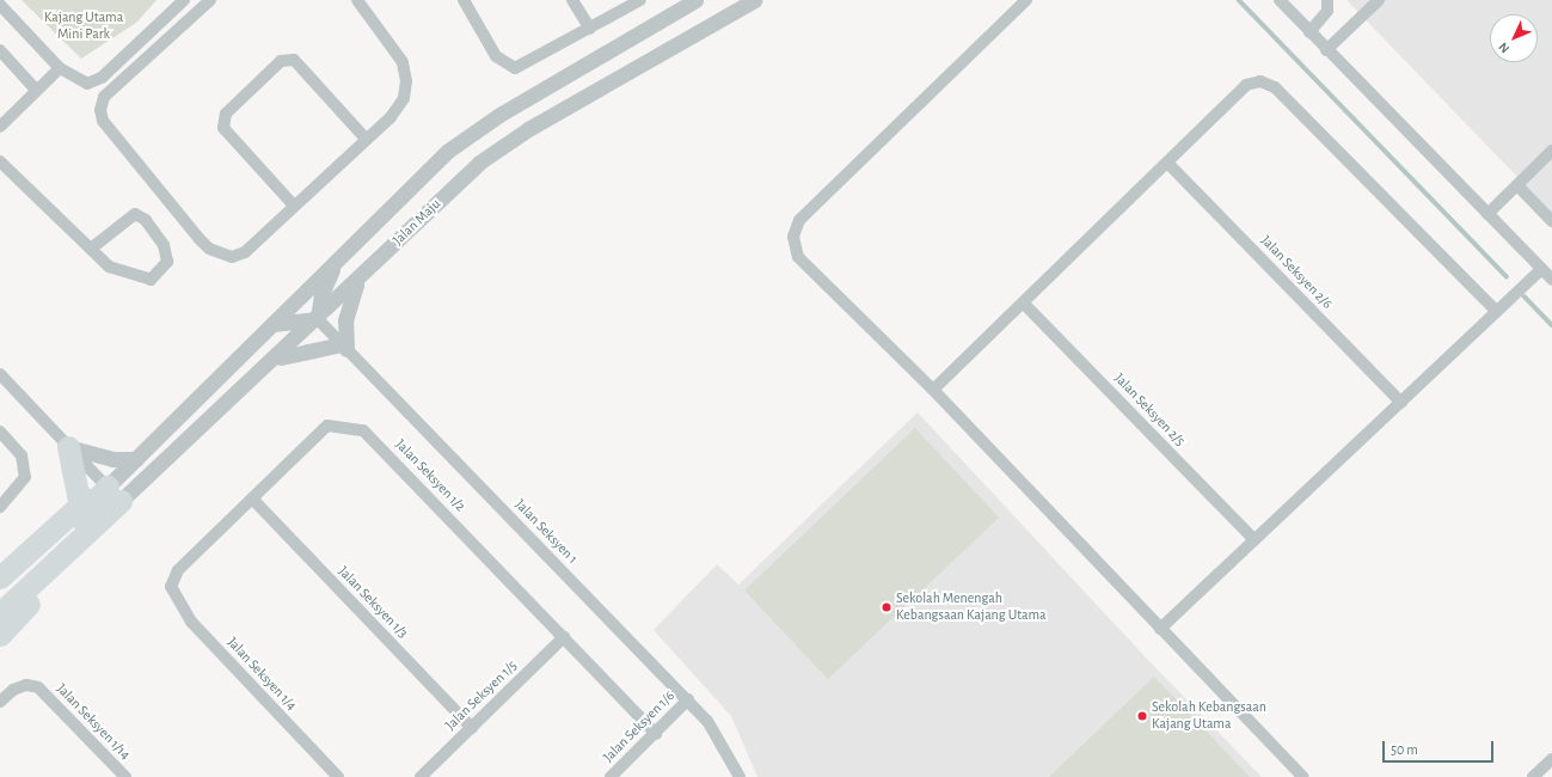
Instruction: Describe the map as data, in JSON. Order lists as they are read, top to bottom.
{
  "streets": {
    "street": [
      "Jalan Maju",
      "Jalan Seksyen 2/6",
      "Jalan Seksyen 2/5",
      "Jalan Seksyen 1/2",
      "Jalan Seksyen 1",
      "Jalan Seksyen 1/3",
      "Jalan Seksyen 1/4",
      "Jalan Seksyen 1/5",
      "Jalan Seksyen 1/14",
      "Jalan Seksyen 1/6"
    ]
  },
  "crossings": [
    ["Jalan Maju", "Jalan Seksyen 1"],
    ["Jalan Seksyen 1/2", "Jalan Seksyen 1/3"],
    ["Jalan Seksyen 1/2", "Jalan Seksyen 1/4"],
    ["Jalan Seksyen 1/2", "Jalan Seksyen 1/5"],
    ["Jalan Seksyen 1/2", "Jalan Seksyen 1/6"],
    ["Jalan Seksyen 1", "Jalan Seksyen 1/6"],
    ["Jalan Seksyen 1/3", "Jalan Seksyen 1/5"]
  ],
  "parks": ["Kajang Utama Mini Park"],
  "places": ["Sekolah Menengah Kebangsaan Kajang Utama", "Sekolah Kebangsaan Kajang Utama"],
  "scale_bar": "50 m",
  "north": "bottom left"
}
